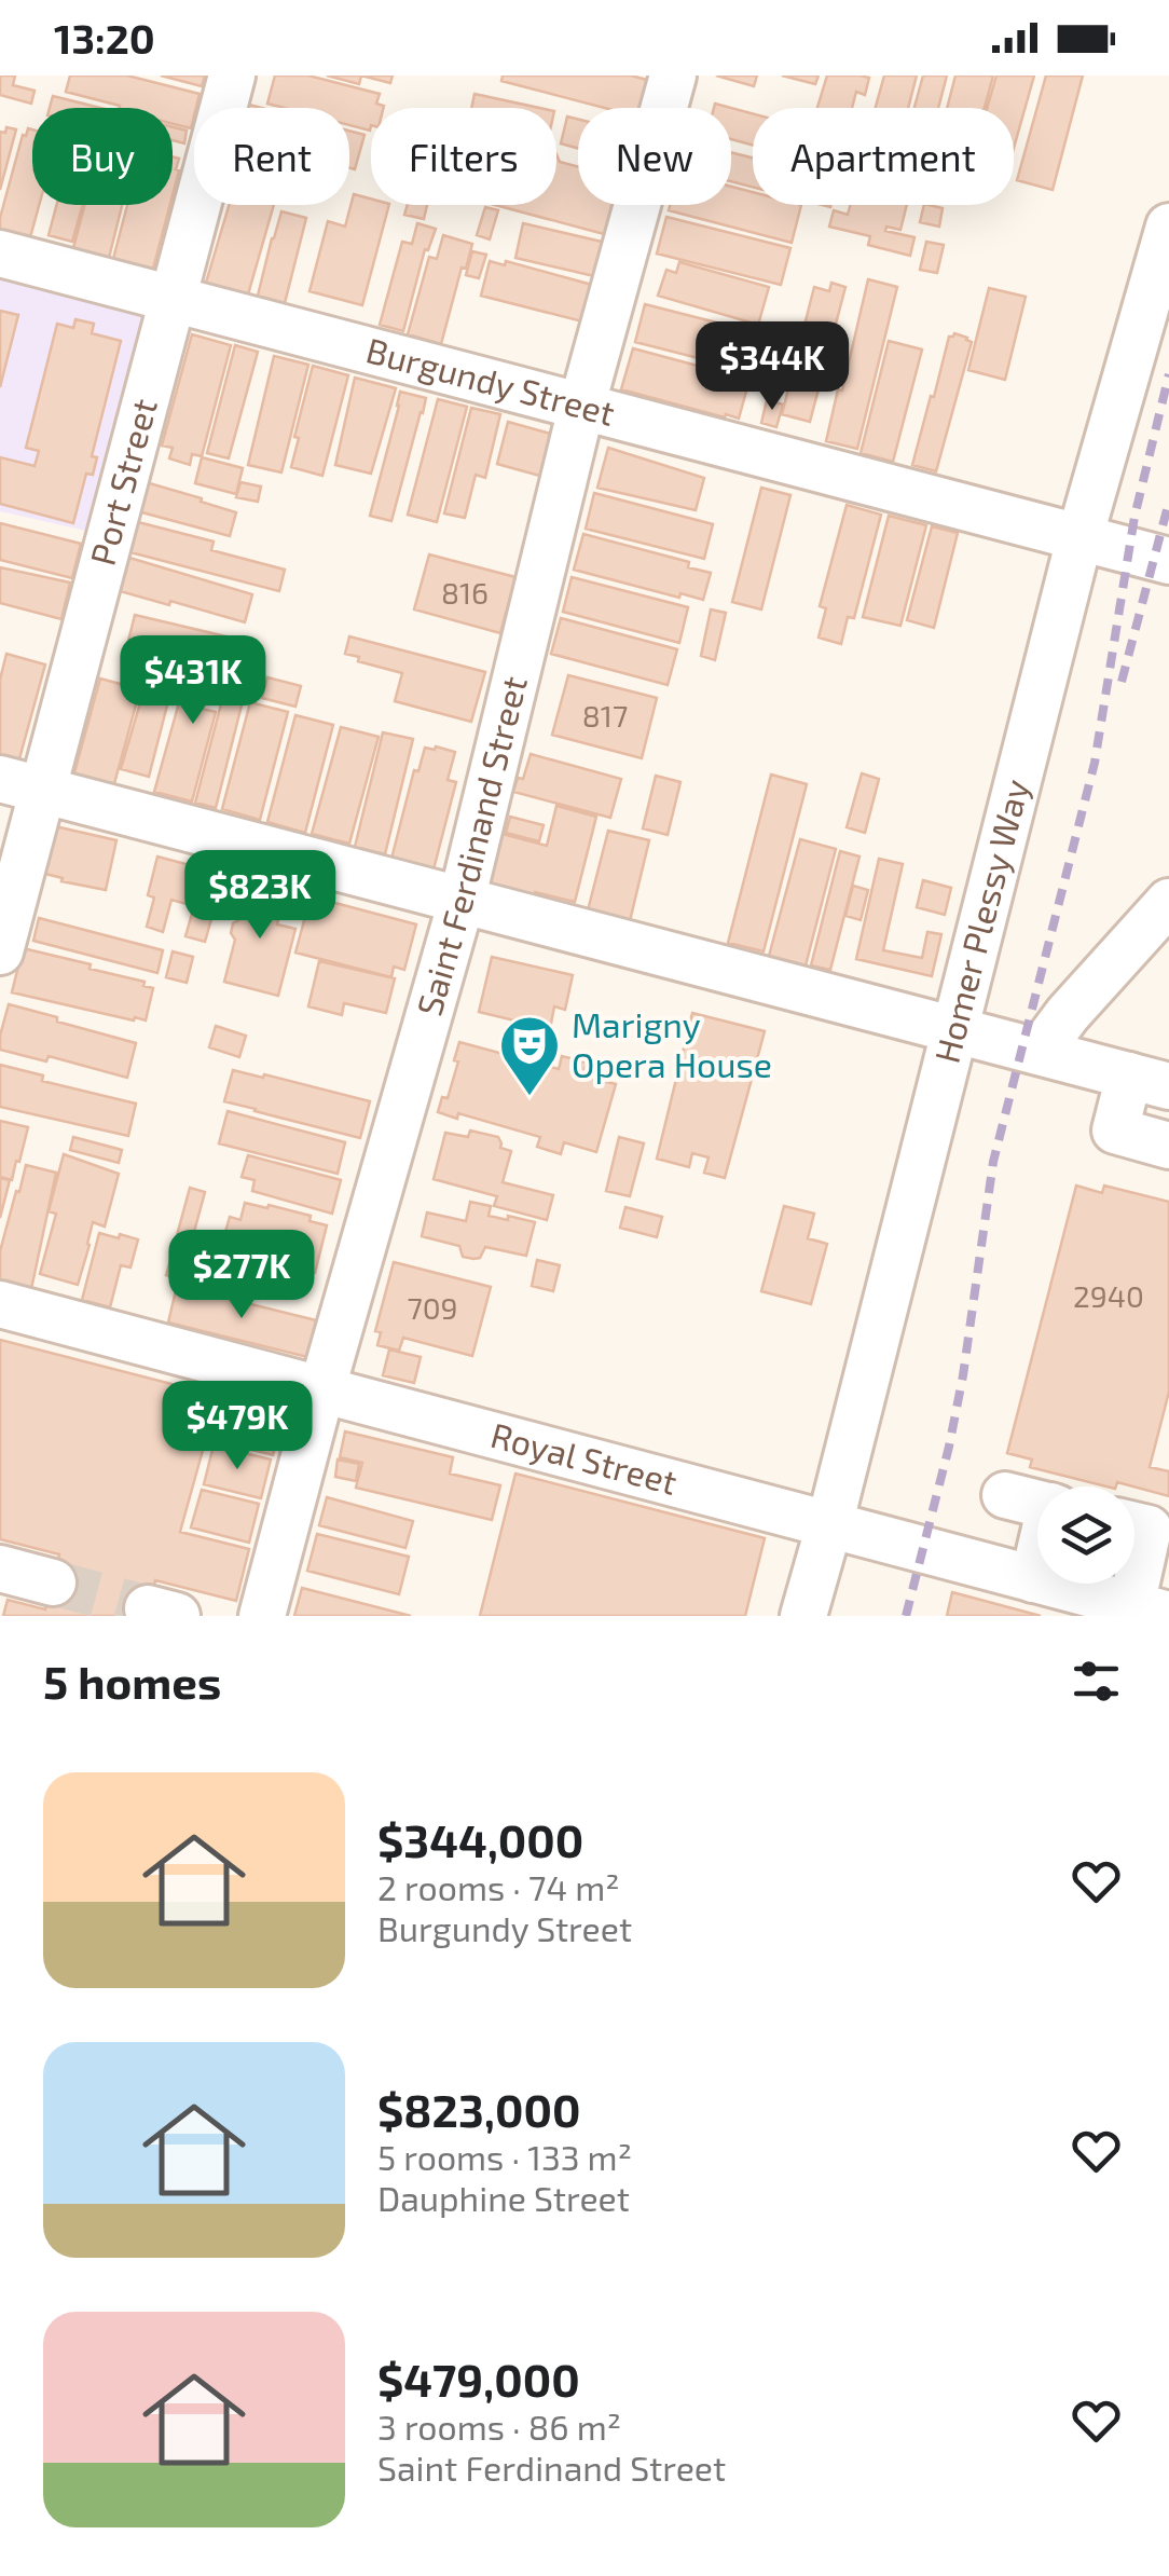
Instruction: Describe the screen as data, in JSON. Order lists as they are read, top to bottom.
{
  "streets": {
    "street": [
      "Burgundy Street",
      "Port Street",
      "Saint Ferdinand Street",
      "Homer Plessy Way",
      "Royal Street"
    ]
  },
  "crossings": [
    ["Burgundy Street", "Port Street"],
    ["Burgundy Street", "Saint Ferdinand Street"],
    ["Burgundy Street", "Homer Plessy Way"],
    ["Saint Ferdinand Street", "Royal Street"],
    ["Homer Plessy Way", "Royal Street"]
  ],
  "places": {
    "theatre": ["Marigny Opera House"]
  },
  "house_numbers": [
    "816",
    "817",
    "2940",
    "709"
  ],
  "page": {
    "status": "13:20",
    "chip": [
      "Buy",
      "Rent",
      "Filters",
      "New",
      "Apartment"
    ],
    "price": [
      "$344K",
      "$431K",
      "$823K",
      "$277K",
      "$479K"
    ],
    "heading": "5 homes",
    "list": [
      {
        "name": "$344,000",
        "note": "2 rooms · 74 m² · Burgundy Street"
      },
      {
        "name": "$823,000",
        "note": "5 rooms · 133 m² · Dauphine Street"
      },
      {
        "name": "$479,000",
        "note": "3 rooms · 86 m² · Saint Ferdinand Street"
      }
    ]
  }
}
